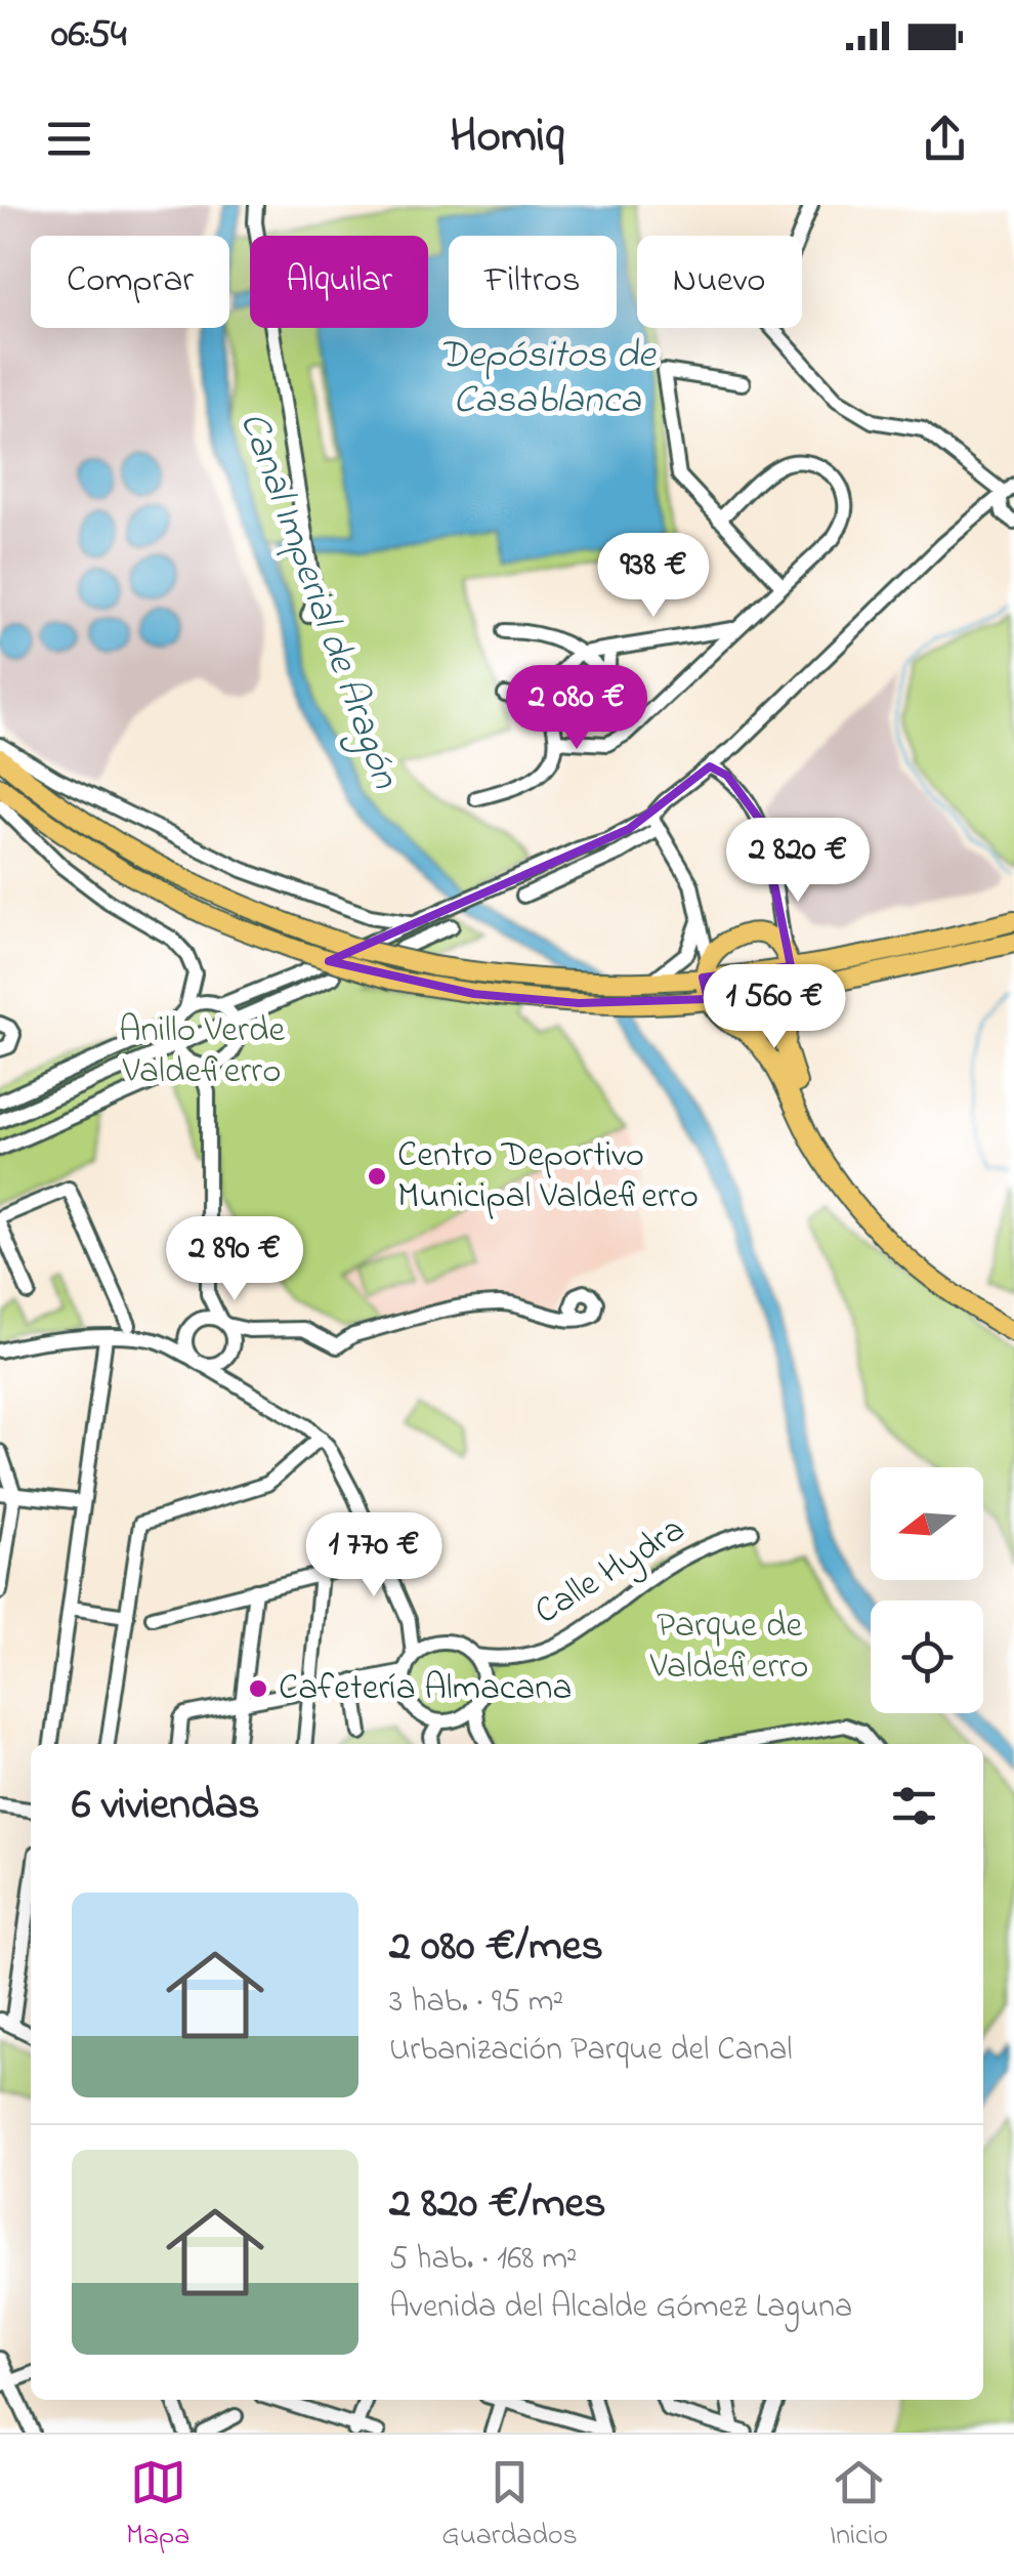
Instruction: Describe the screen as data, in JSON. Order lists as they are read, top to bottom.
{
  "streets": {
    "street": ["Calle Hydra"]
  },
  "water": ["Depósitos de Casablanca", "Canal Imperial de Aragón"],
  "parks": ["Anillo Verde Valdefierro", "Parque de Valdefierro"],
  "places": ["Centro Deportivo Municipal Valdefierro", "Cafetería Almacana"],
  "north": "left",
  "page": {
    "status": "06:54",
    "header": "Homiq",
    "chip": [
      "Comprar",
      "Alquilar",
      "Filtros",
      "Nuevo"
    ],
    "price": [
      "938 €",
      "2 080 €",
      "2 820 €",
      "1 560 €",
      "2 890 €",
      "1 770 €"
    ],
    "heading": "6 viviendas",
    "list": [
      {
        "name": "2 080 €/mes",
        "note": "3 hab. · 95 m² · Urbanización Parque del Canal"
      },
      {
        "name": "2 820 €/mes",
        "note": "5 hab. · 168 m² · Avenida del Alcalde Gómez Laguna"
      }
    ],
    "tabs": ["Mapa", "Guardados", "Inicio"]
  }
}
